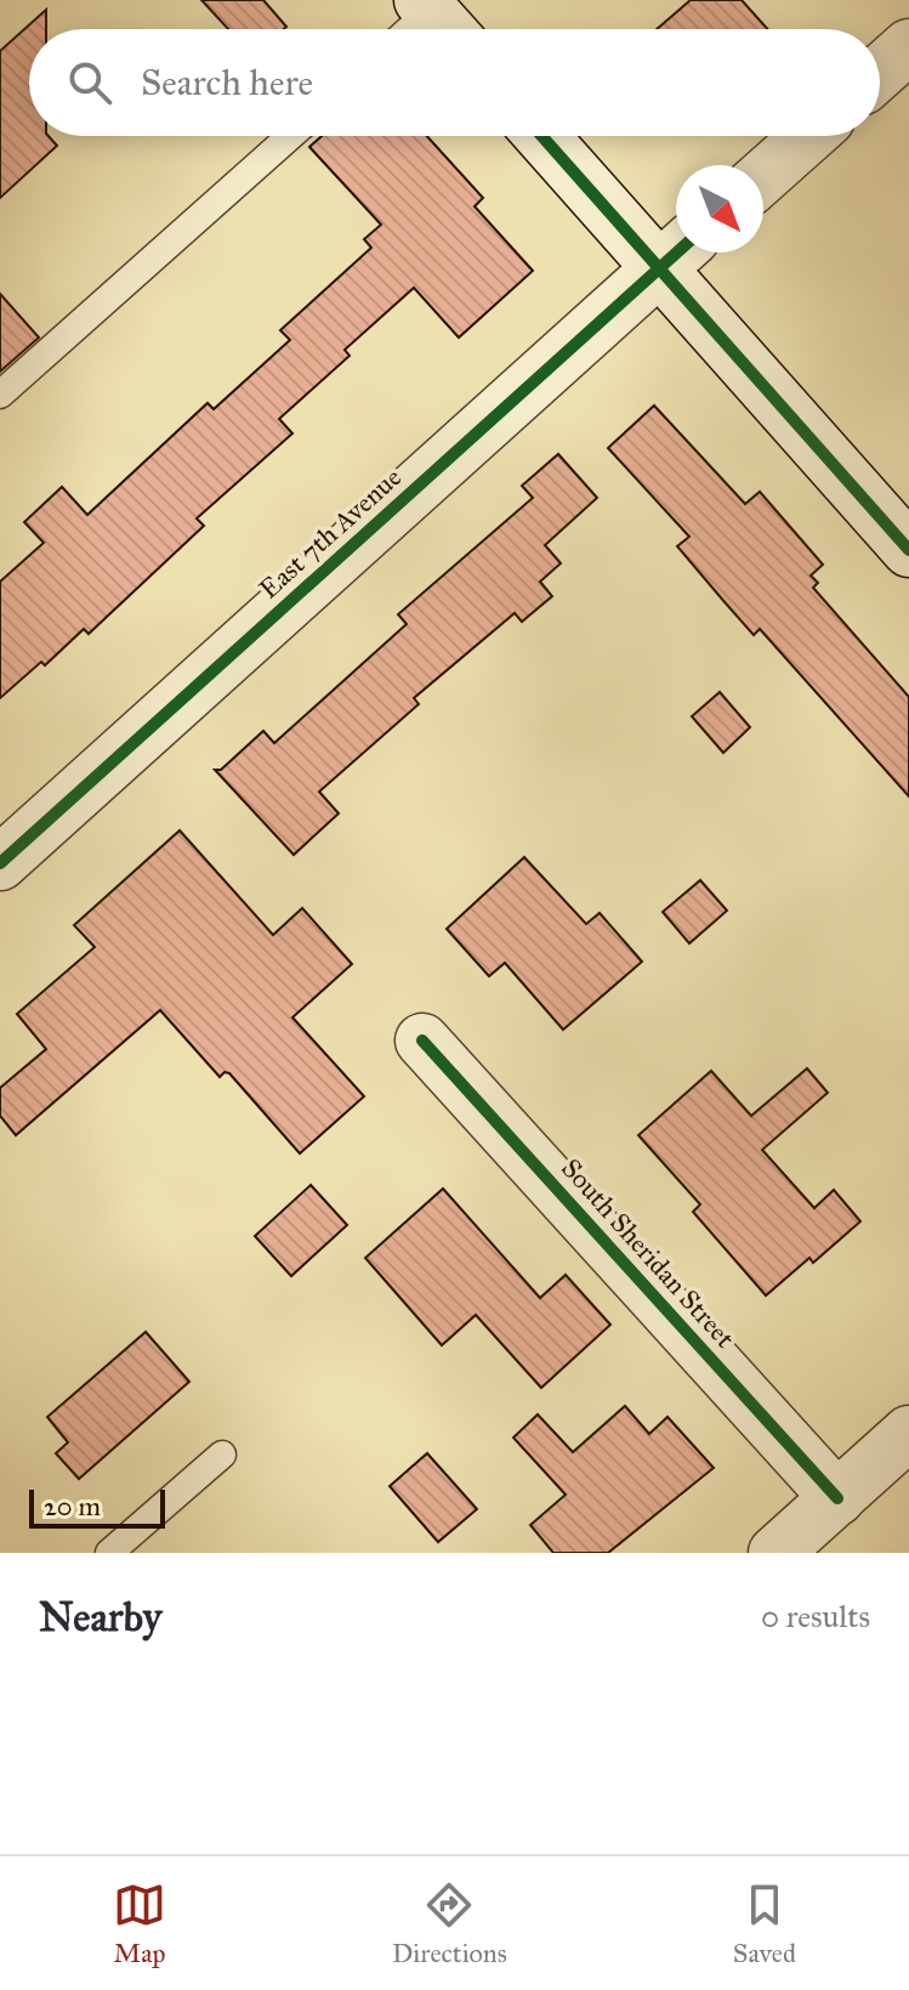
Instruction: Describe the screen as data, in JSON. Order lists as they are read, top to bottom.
{
  "streets": {
    "street": ["East 7th Avenue", "South Sheridan Street"]
  },
  "scale_bar": "20 m",
  "north": "bottom right",
  "page": {
    "search": "Search here",
    "scale": "20 m",
    "heading": ["Nearby", "0 results"],
    "nav": ["Map", "Directions", "Saved"]
  }
}
